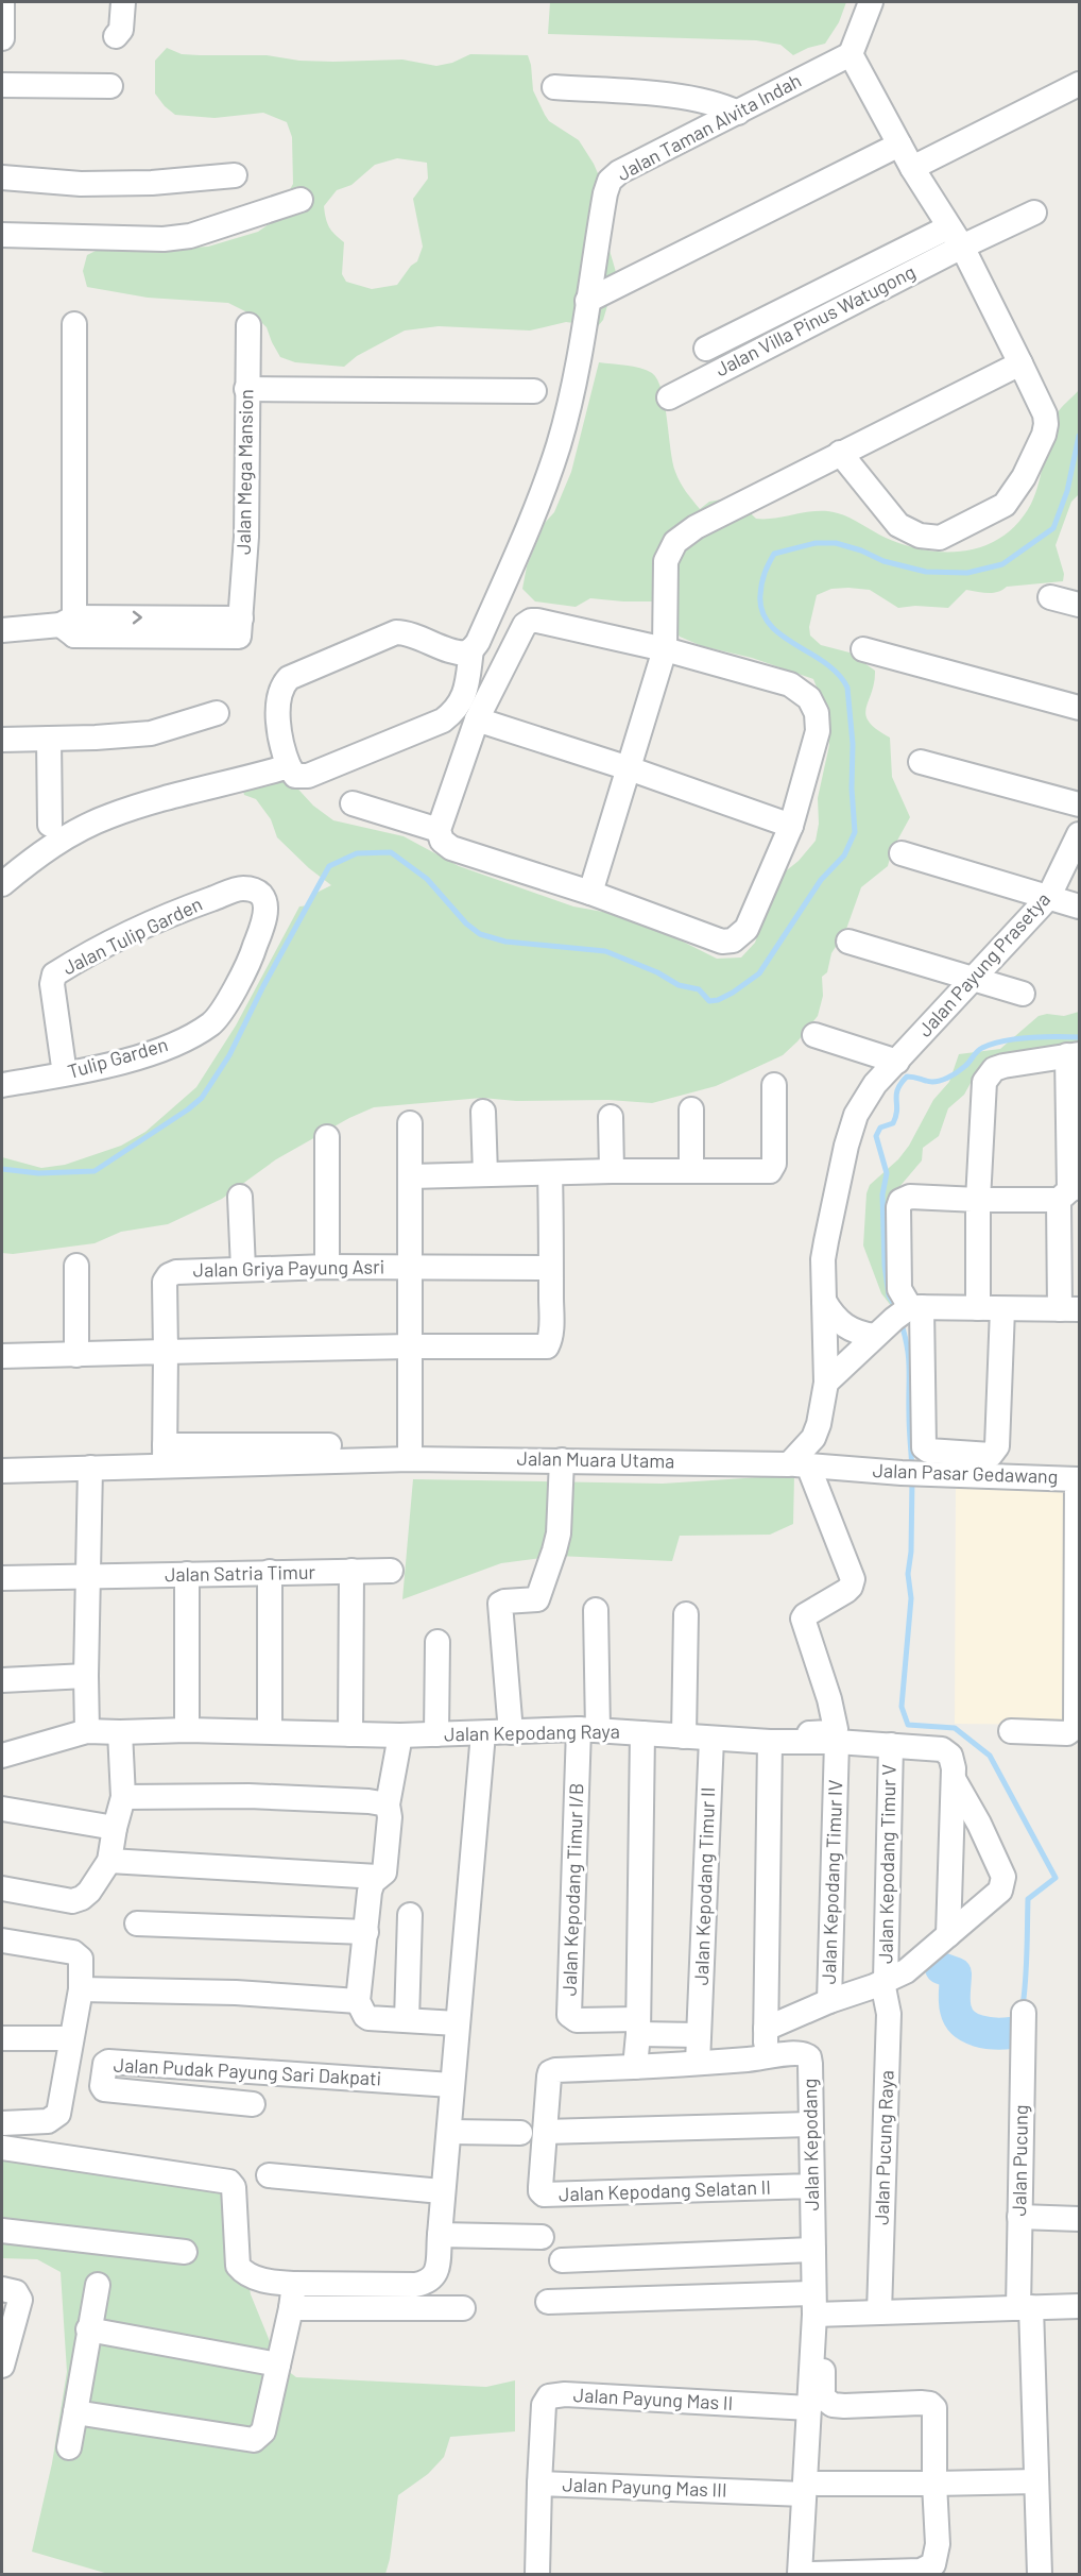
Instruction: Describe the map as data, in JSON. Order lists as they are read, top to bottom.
{
  "streets": {
    "street": [
      "Jalan Taman Alvita Indah",
      "Jalan Villa Pinus Watugong",
      "Jalan Mega Mansion",
      "Jalan Tulip Garden",
      "Jalan Payung Prasetya",
      "Tulip Garden",
      "Jalan Griya Payung Asri",
      "Jalan Muara Utama",
      "Jalan Pasar Gedawang",
      "Jalan Satria Timur",
      "Jalan Kepodang Raya",
      "Jalan Kepodang Timur V",
      "Jalan Kepodang Timur IV",
      "Jalan Kepodang Timur II",
      "Jalan Kepodang Timur I/B",
      "Jalan Pudak Payung Sari Dakpati",
      "Jalan Kepodang",
      "Jalan Pucung Raya",
      "Jalan Pucung",
      "Jalan Kepodang Selatan II",
      "Jalan Payung Mas II",
      "Jalan Payung Mas III"
    ]
  },
  "crossings": [
    ["Jalan Tulip Garden", "Tulip Garden"],
    ["Jalan Griya Payung Asri", "Jalan Muara Utama"],
    ["Jalan Muara Utama", "Jalan Pasar Gedawang"],
    ["Jalan Kepodang Raya", "Jalan Kepodang Timur I/B"],
    ["Jalan Kepodang Raya", "Jalan Kepodang"],
    ["Jalan Kepodang Timur V", "Jalan Kepodang Timur IV"],
    ["Jalan Kepodang Timur V", "Jalan Pucung Raya"],
    ["Jalan Kepodang Timur IV", "Jalan Pucung Raya"],
    ["Jalan Kepodang Timur II", "Jalan Kepodang"],
    ["Jalan Kepodang", "Jalan Kepodang Selatan II"],
    ["Jalan Payung Mas II", "Jalan Payung Mas III"]
  ]
}
